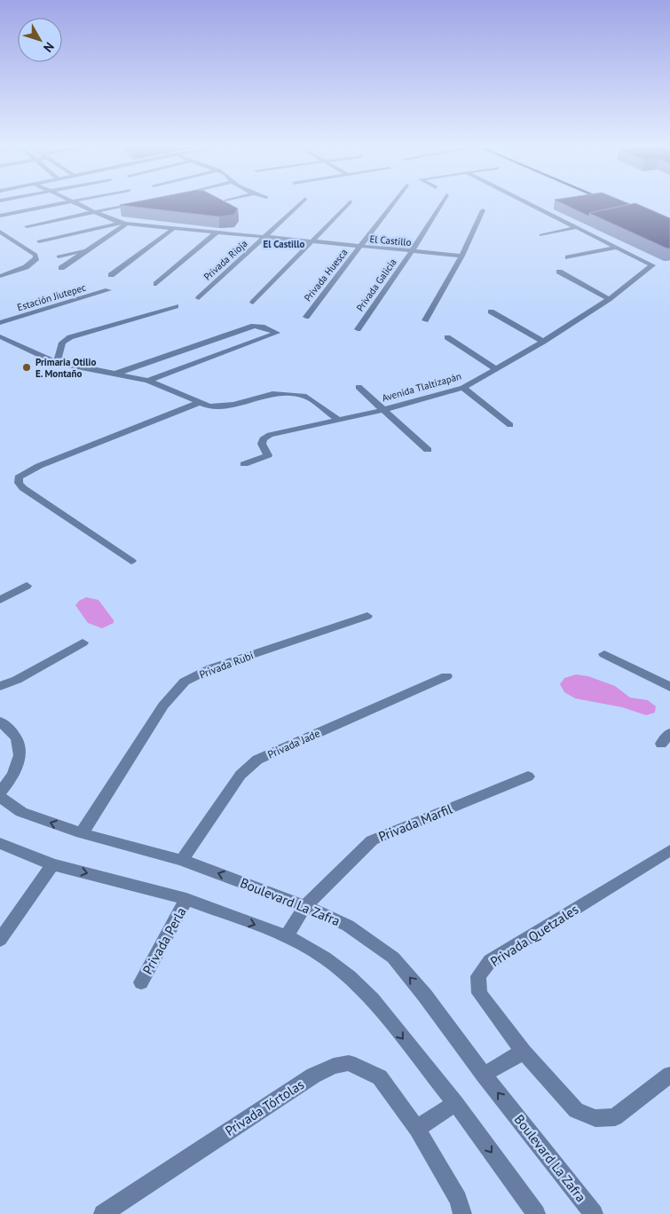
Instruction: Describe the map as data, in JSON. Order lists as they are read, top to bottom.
{
  "streets": {
    "street": [
      "El Castillo",
      "Privada Rioja",
      "Privada Huesca",
      "Privada Galicia",
      "Estación Jiutepec",
      "Avenida Tlaltizapán",
      "Privada Rubí",
      "Privada Jade",
      "Privada Marfil",
      "Boulevard La Zafra",
      "Privada Quetzales",
      "Privada Perla",
      "Privada Tórtolas"
    ]
  },
  "crossings": [
    ["El Castillo", "Privada Rioja"],
    ["El Castillo", "Privada Huesca"],
    ["El Castillo", "Privada Galicia"],
    ["Privada Rubí", "Boulevard La Zafra"],
    ["Privada Jade", "Boulevard La Zafra"],
    ["Privada Marfil", "Boulevard La Zafra"]
  ],
  "districts": ["El Castillo"],
  "places": ["Primaria Otilio E. Montaño"],
  "north": "bottom right"
}
